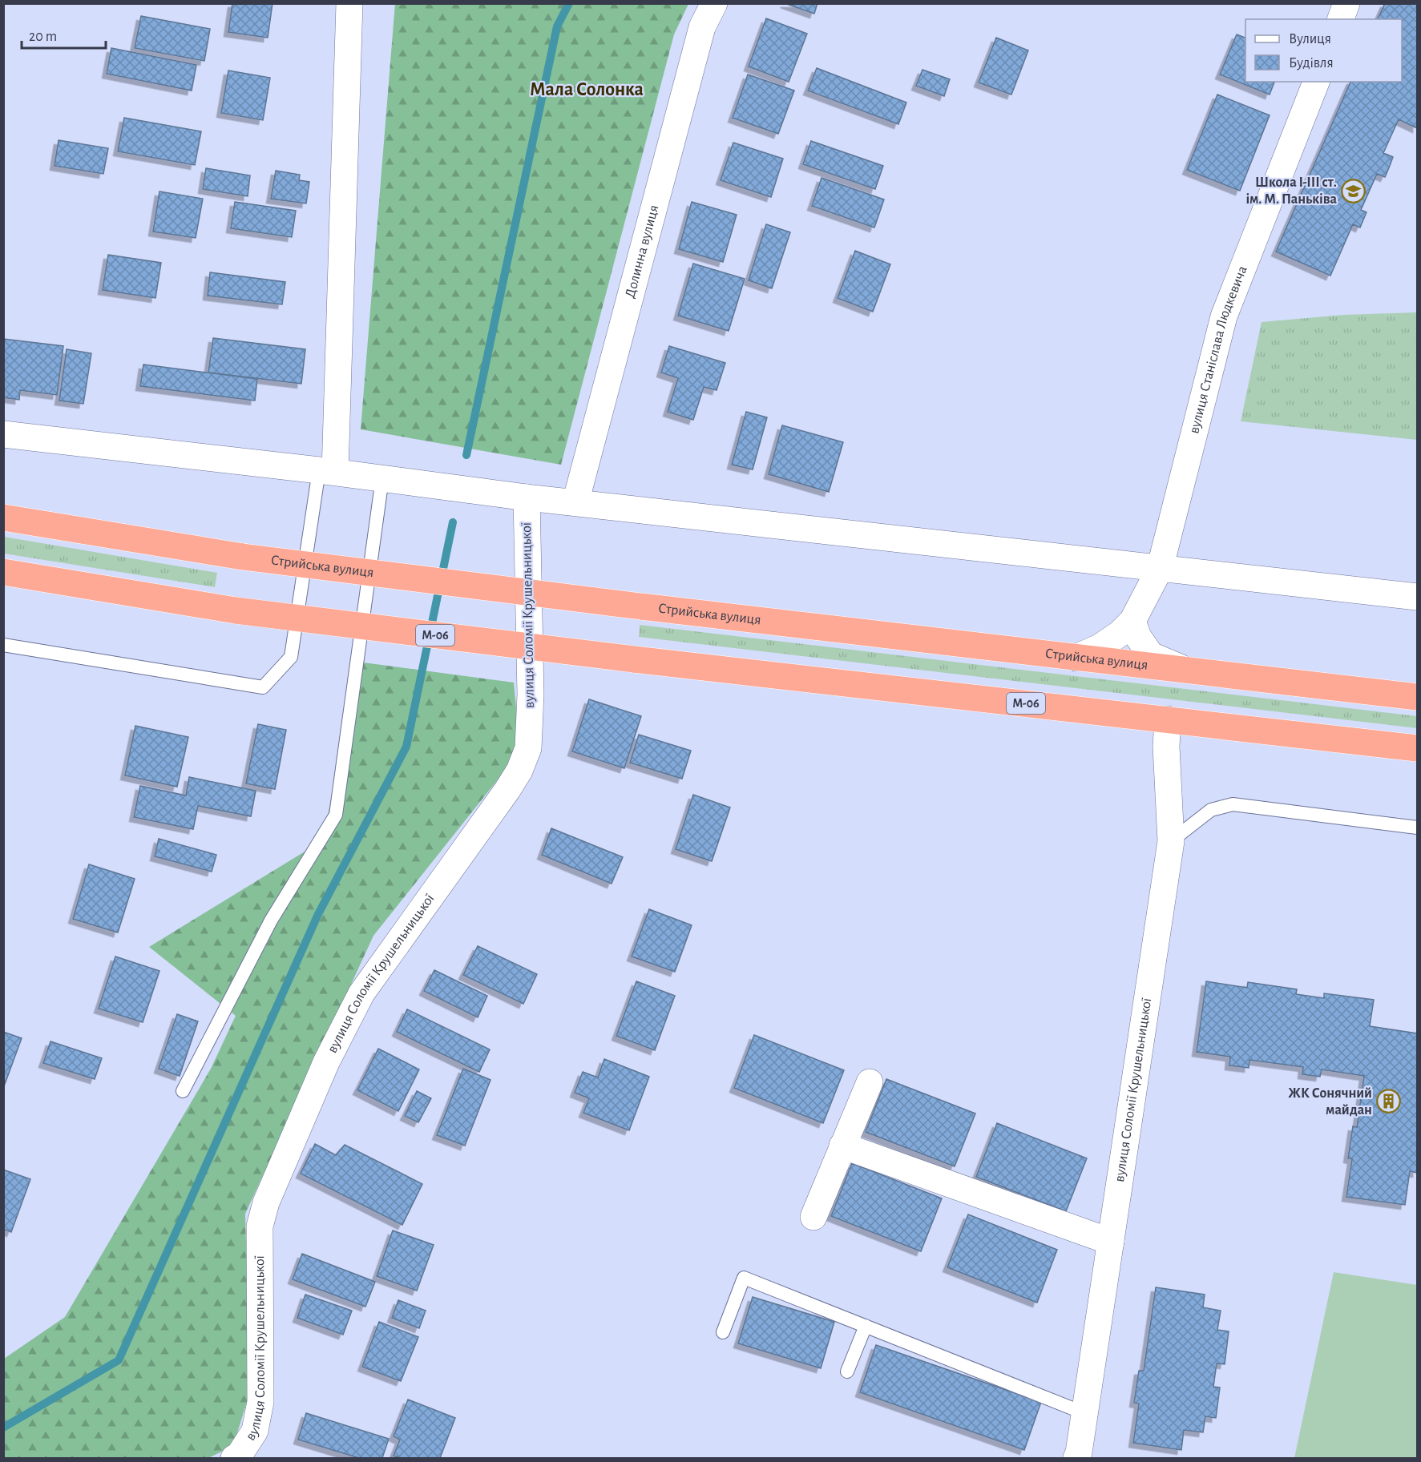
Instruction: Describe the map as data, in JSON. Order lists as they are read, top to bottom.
{
  "streets": {
    "highway": ["Стрийська вулиця", "М-06"],
    "street": ["Долинна вулиця", "вулиця Станіслава Людкевича", "вулиця Соломії Крушельницької"]
  },
  "crossings": [
    ["вулиця Станіслава Людкевича", "Стрийська вулиця"],
    ["вулиця Соломії Крушельницької", "М-06"]
  ],
  "districts": ["Мала Солонка"],
  "places": {
    "school or university": ["Школа І-ІІІ ст. ім. М. Паньківа"],
    "building": ["ЖК Сонячний майдан"]
  },
  "legend": ["Вулиця", "Будівля"],
  "scale_bar": "20 m"
}
